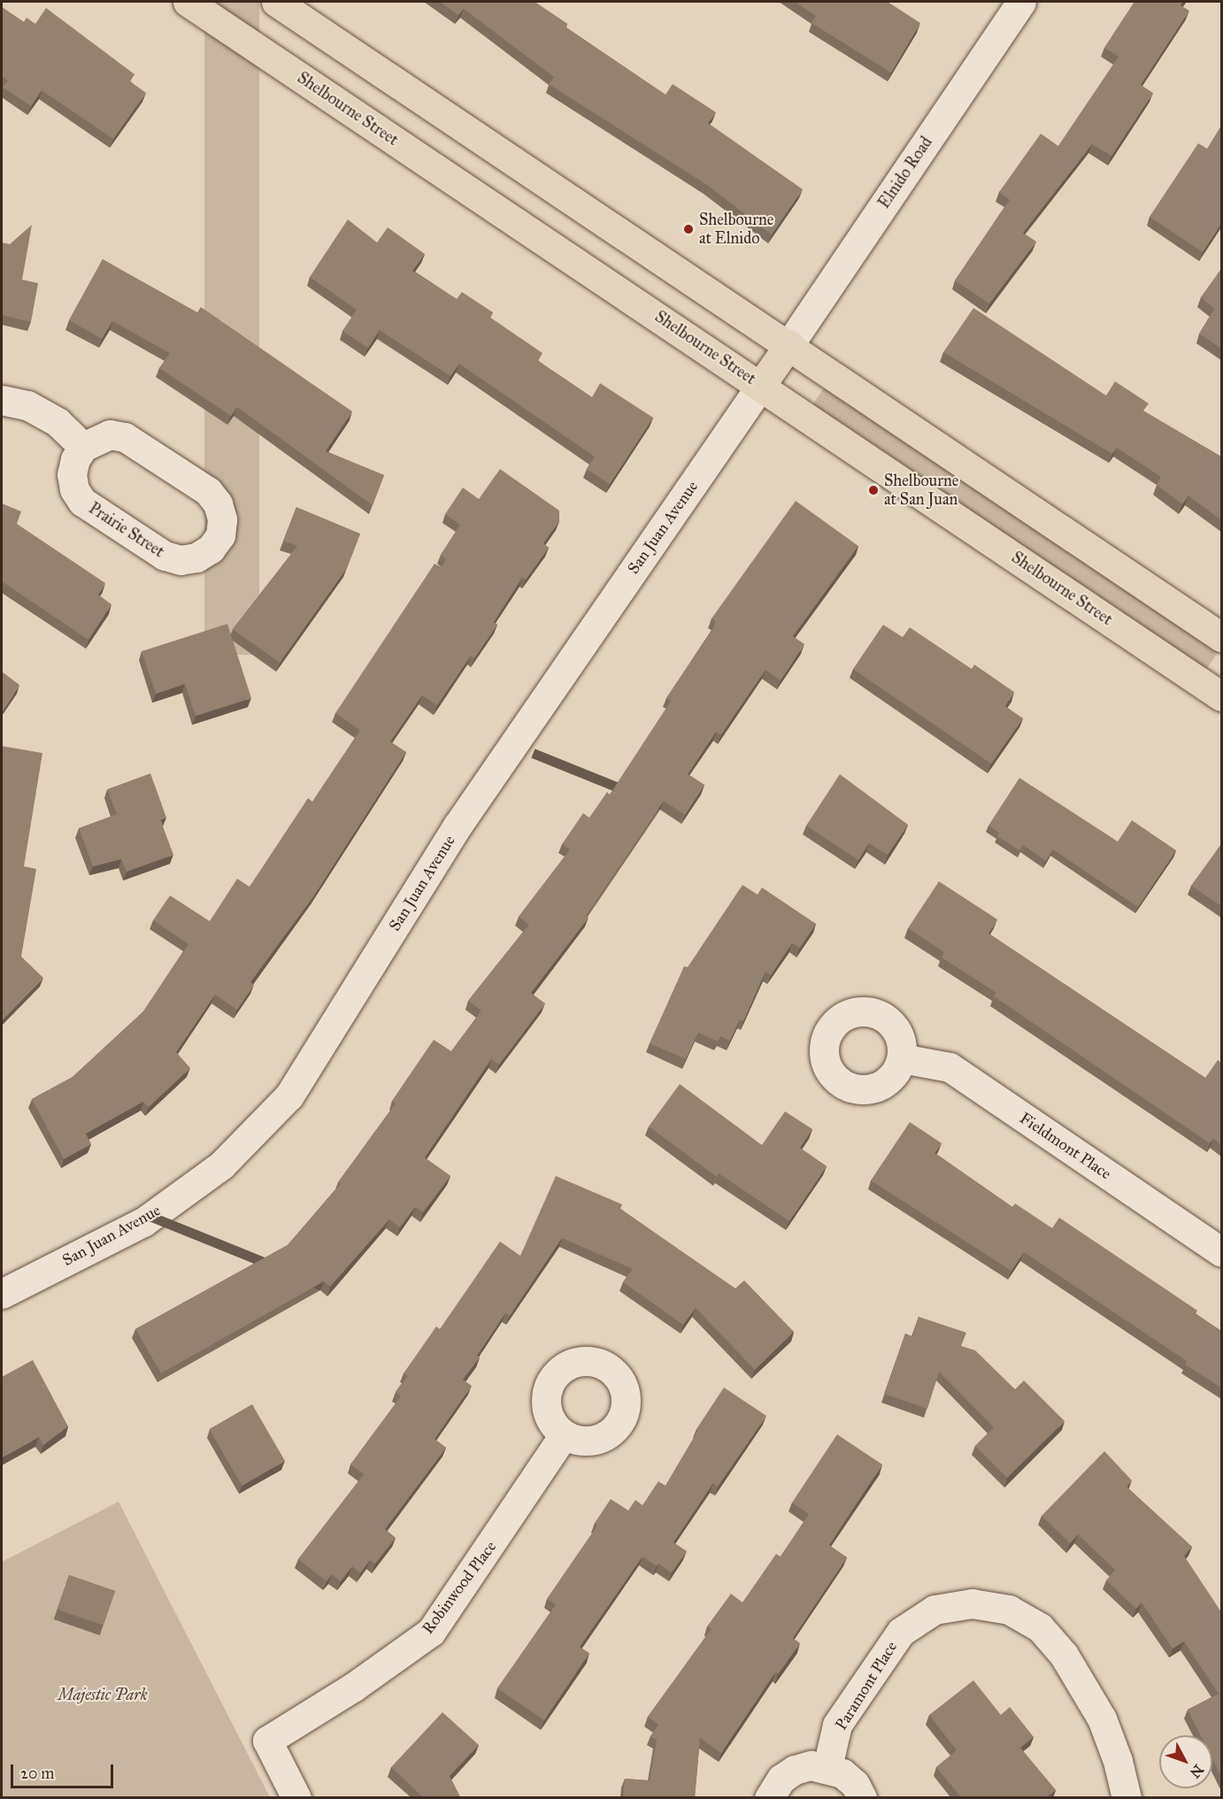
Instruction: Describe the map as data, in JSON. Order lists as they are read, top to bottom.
{
  "streets": {
    "main road": ["Shelbourne Street"],
    "street": [
      "Elnido Road",
      "San Juan Avenue",
      "Prairie Street",
      "Fieldmont Place",
      "Robinwood Place",
      "Paramont Place"
    ]
  },
  "crossings": [
    ["Shelbourne Street", "San Juan Avenue"]
  ],
  "parks": ["Majestic Park"],
  "places": ["Shelbourne at Elnido", "Shelbourne at San Juan"],
  "scale_bar": "20 m",
  "north": "bottom right"
}
